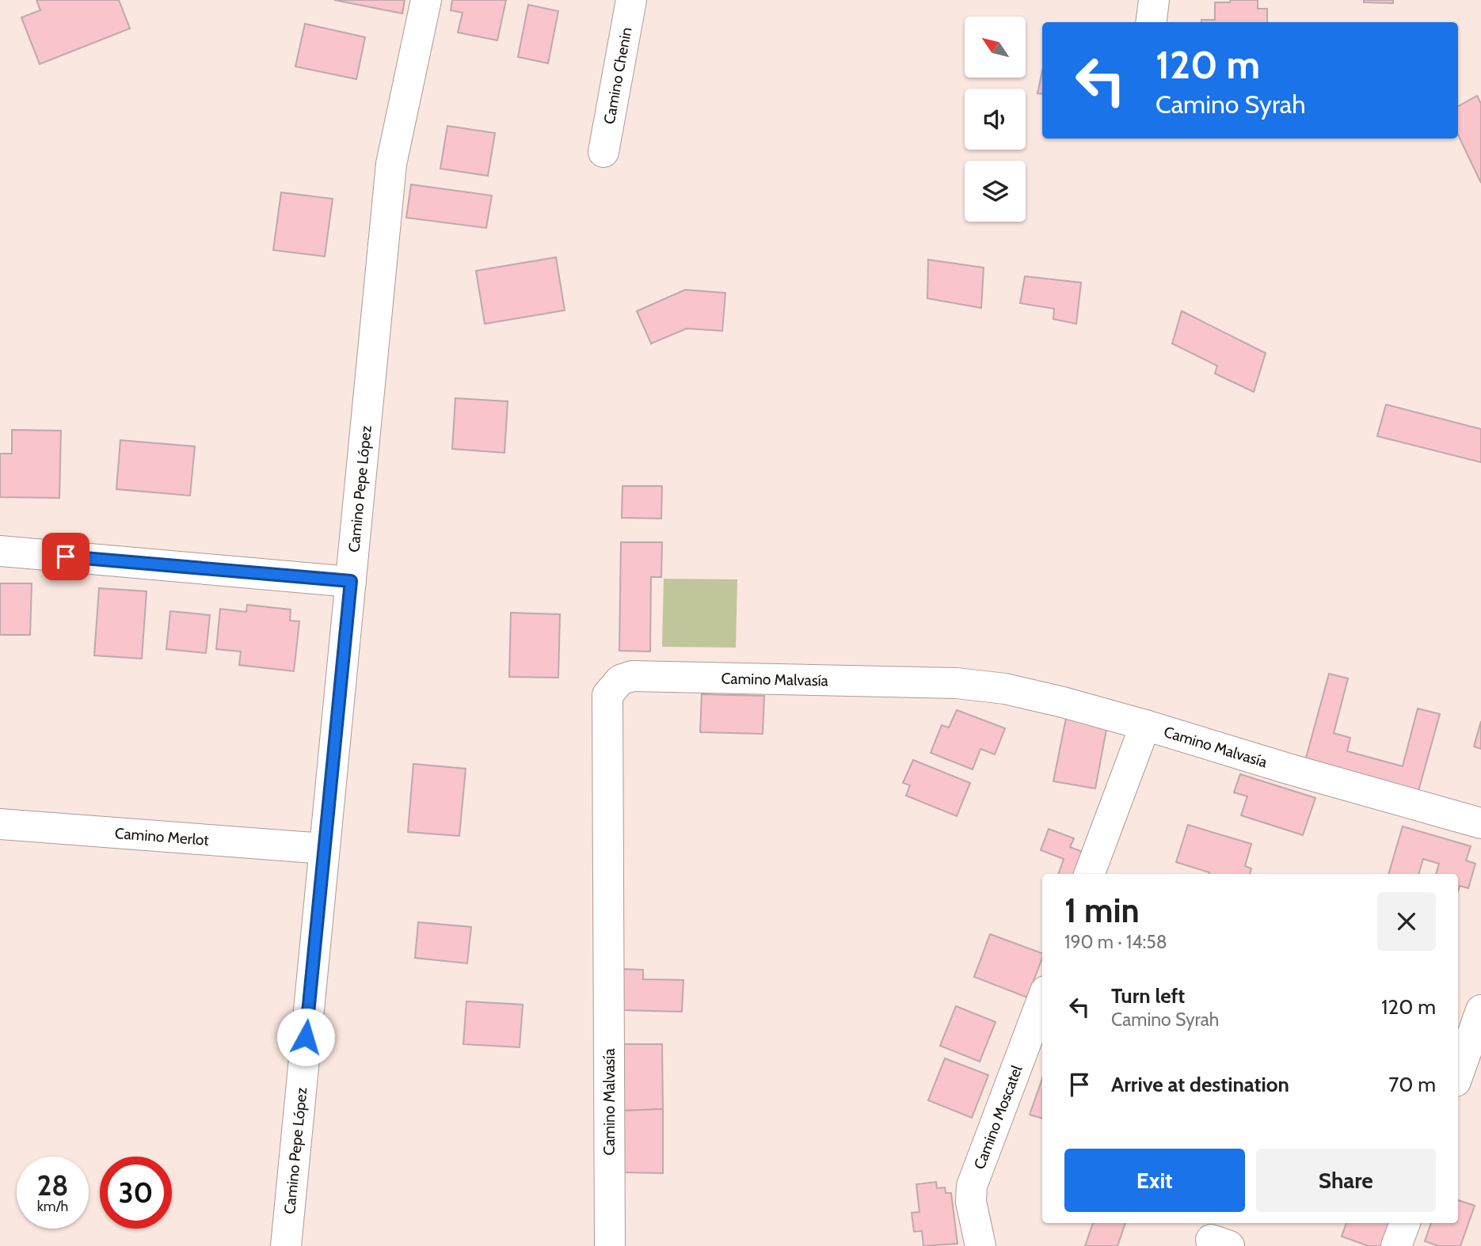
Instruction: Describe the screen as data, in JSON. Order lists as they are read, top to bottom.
{
  "streets": {
    "street": [
      "Camino Chenin",
      "Camino Pepe López",
      "Camino Malvasía",
      "Camino Merlot",
      "Camino Moscatel"
    ]
  },
  "crossings": [
    ["Camino Pepe López", "Camino Merlot"]
  ],
  "north": "top left",
  "page": {
    "turn": ["120 m", "Camino Syrah"],
    "heading": ["1 min", "190 m · 14:58"],
    "list": [
      {
        "name": "Turn left",
        "note": "Camino Syrah",
        "value": "120 m"
      },
      {
        "name": "Arrive at destination",
        "value": "70 m"
      }
    ],
    "buttons": ["Exit", "Share"],
    "speed": "28 km/h",
    "limit": "30"
  }
}
